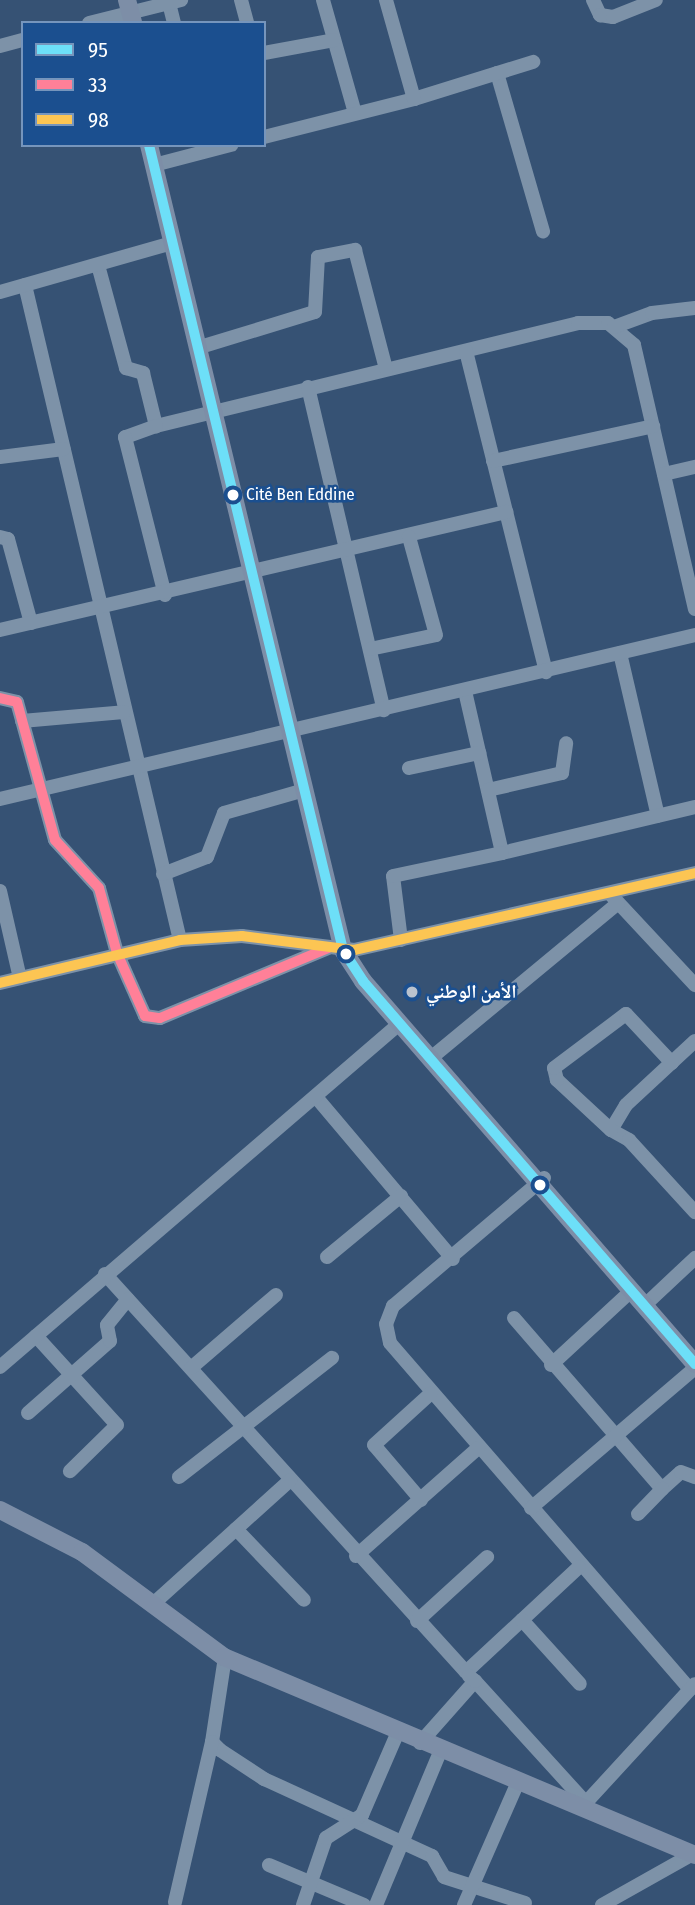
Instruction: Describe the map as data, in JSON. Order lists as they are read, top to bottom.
{
  "places": ["Cité Ben Eddine", "الأمن الوطني"],
  "lines": ["transit line 95", "transit line 33", "transit line 98"],
  "legend": ["95", "33", "98"]
}
